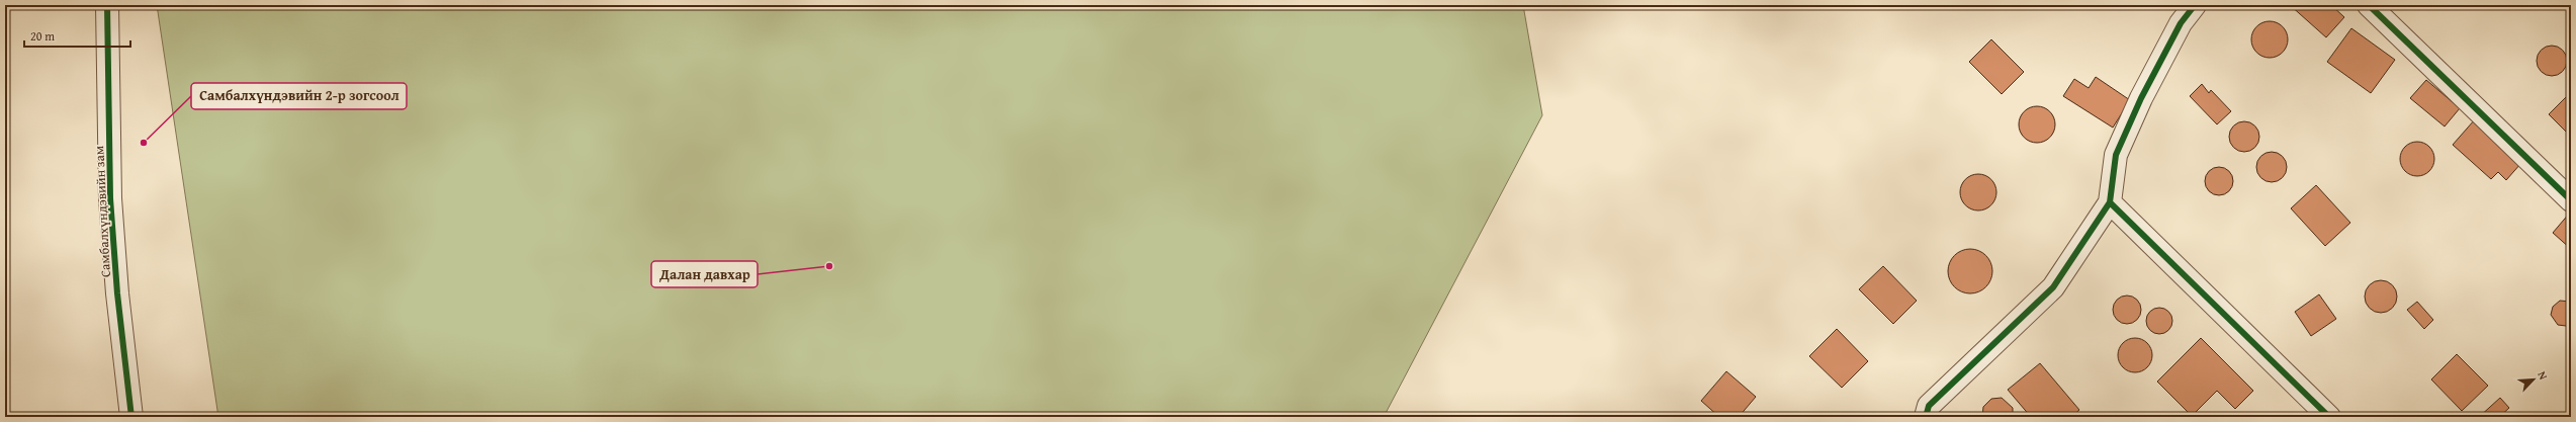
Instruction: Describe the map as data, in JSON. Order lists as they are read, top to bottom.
{
  "streets": {
    "street": ["Самбалхүндэвийн зам"]
  },
  "places": ["Самбалхүндэвийн 2-р зогсоол", "Далан давхар"],
  "scale_bar": "20 m",
  "north": "top right"
}
